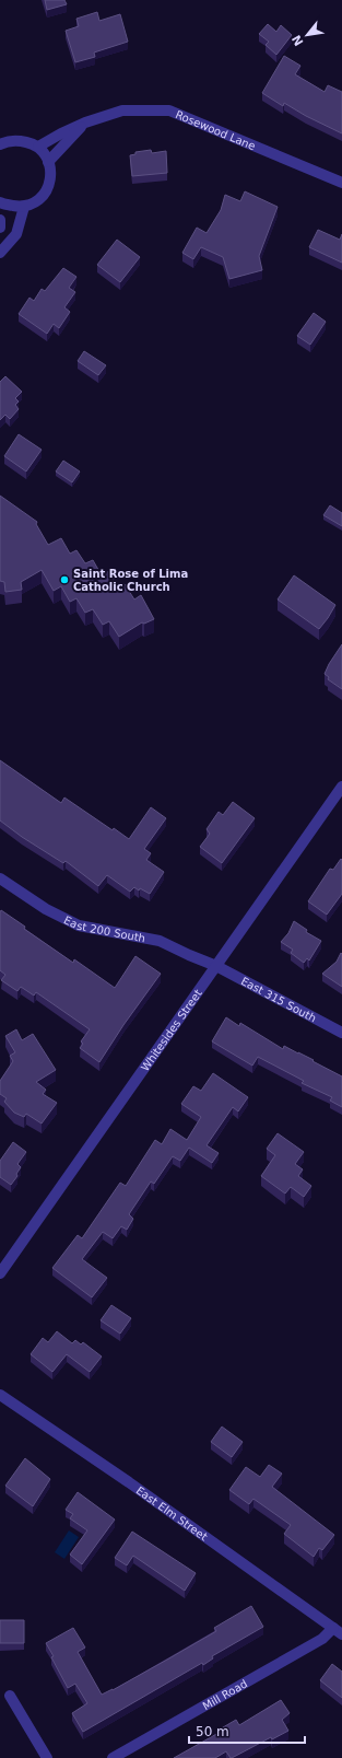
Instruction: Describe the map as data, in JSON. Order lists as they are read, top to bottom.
{
  "streets": {
    "street": [
      "Rosewood Lane",
      "East 200 South",
      "East 315 South",
      "Whitesides Street",
      "East Elm Street",
      "Mill Road"
    ]
  },
  "crossings": [
    ["East 200 South", "East 315 South"],
    ["East 200 South", "Whitesides Street"],
    ["East 315 South", "Whitesides Street"],
    ["East Elm Street", "Mill Road"]
  ],
  "places": ["Saint Rose of Lima Catholic Church"],
  "scale_bar": "50 m",
  "north": "bottom left"
}
